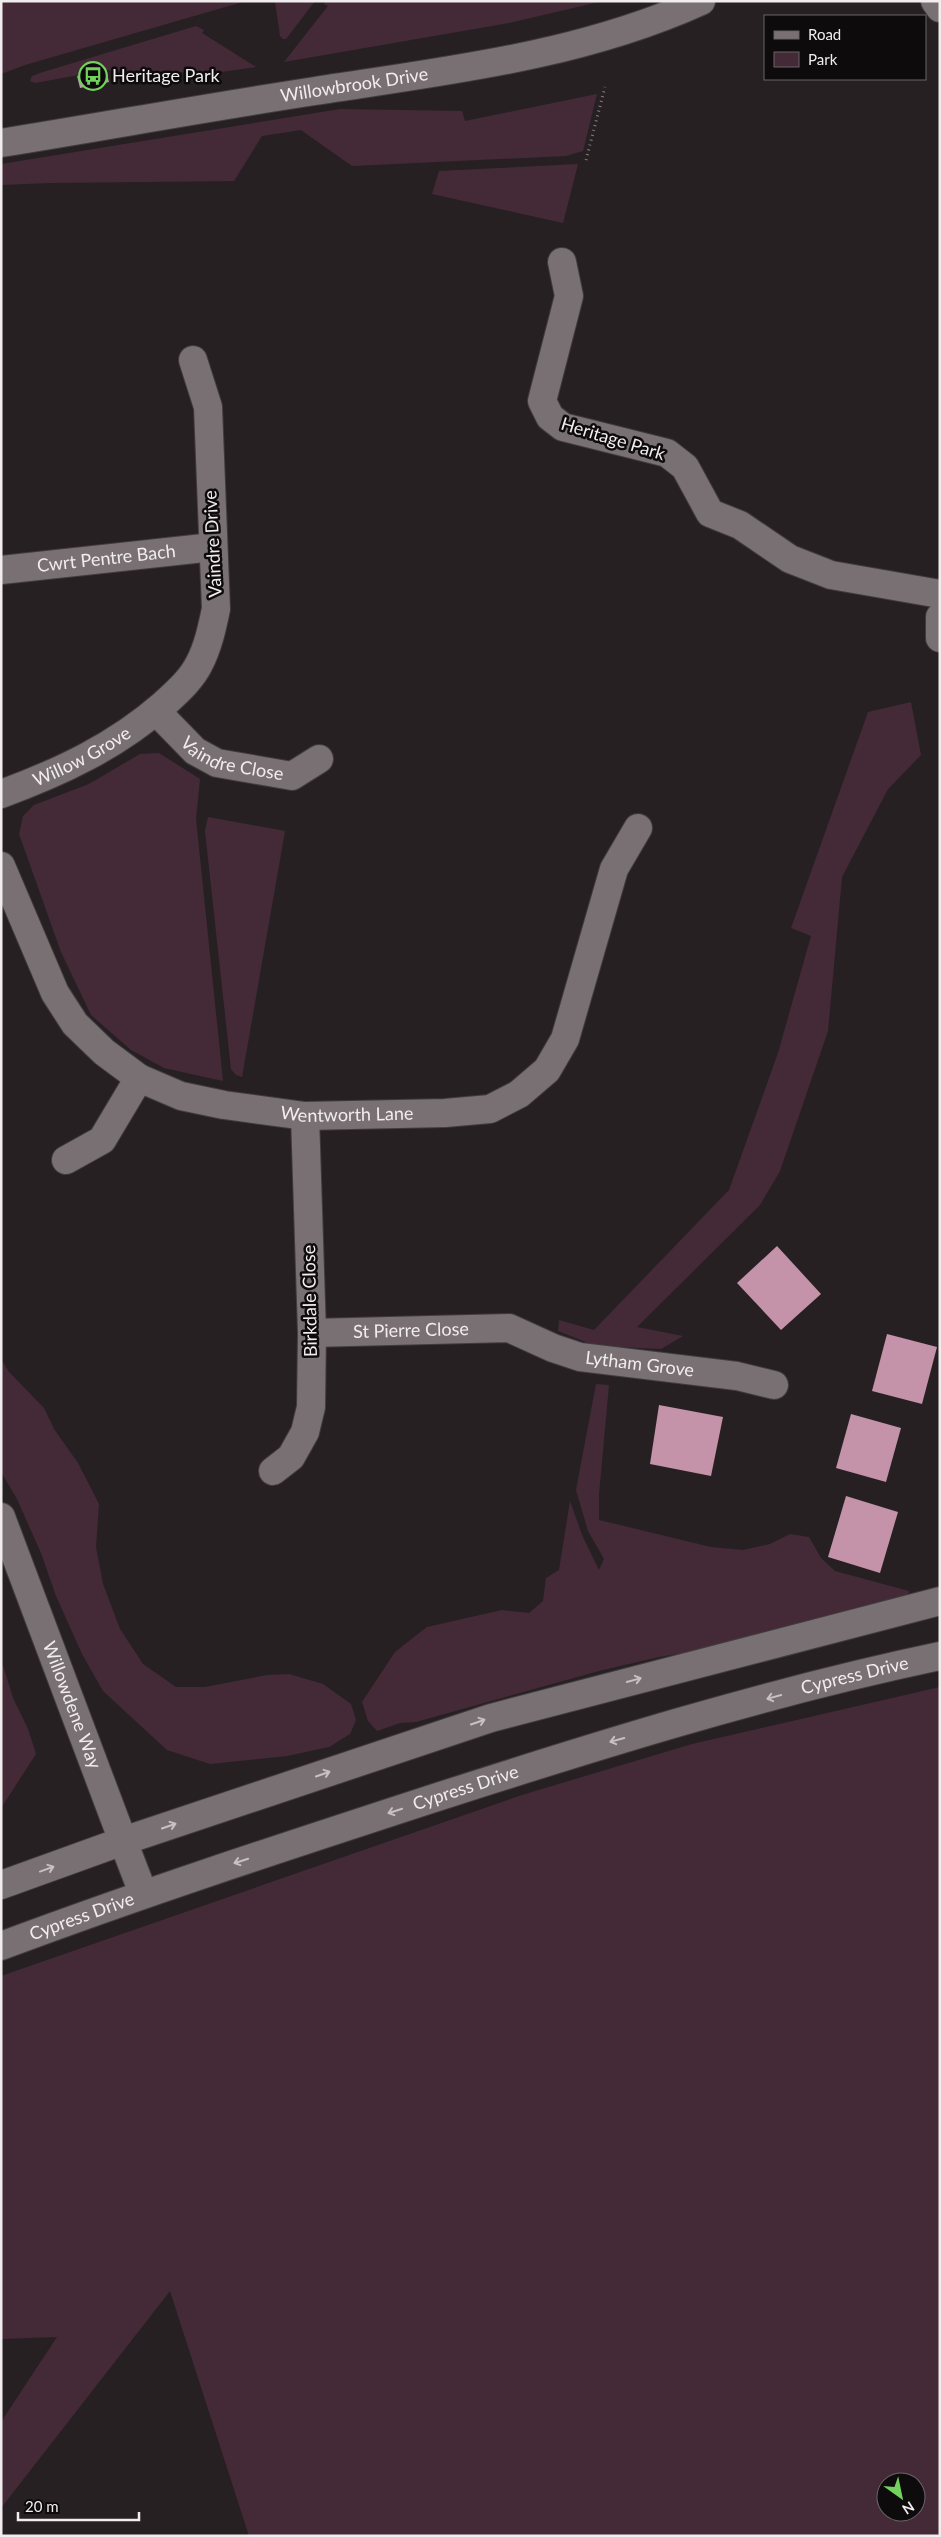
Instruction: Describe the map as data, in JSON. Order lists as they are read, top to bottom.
{
  "streets": {
    "street": [
      "Willowbrook Drive",
      "Heritage Park",
      "Vaindre Drive",
      "Cwrt Pentre Bach",
      "Vaindre Close",
      "Willow Grove",
      "Wentworth Lane",
      "Birkdale Close",
      "St Pierre Close",
      "Lytham Grove",
      "Cypress Drive",
      "Willowdene Way"
    ]
  },
  "crossings": [
    ["Vaindre Drive", "Cwrt Pentre Bach"],
    ["Vaindre Drive", "Vaindre Close"],
    ["Vaindre Drive", "Willow Grove"],
    ["Vaindre Close", "Willow Grove"],
    ["Wentworth Lane", "Birkdale Close"],
    ["Birkdale Close", "St Pierre Close"],
    ["St Pierre Close", "Lytham Grove"],
    ["Cypress Drive", "Willowdene Way"]
  ],
  "places": {
    "bus stop": ["Heritage Park"]
  },
  "legend": ["Road", "Park"],
  "scale_bar": "20 m",
  "north": "bottom right"
}
